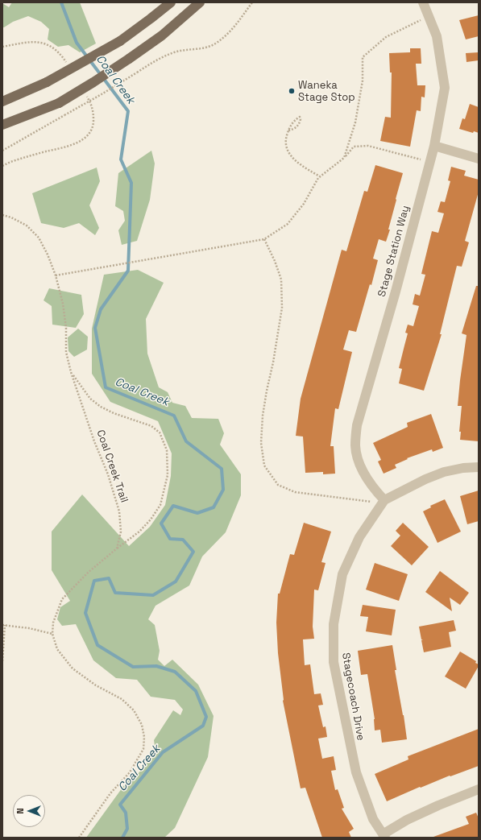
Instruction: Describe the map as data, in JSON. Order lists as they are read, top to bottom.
{
  "streets": {
    "street": ["Stage Station Way", "Stagecoach Drive"],
    "path": ["Coal Creek Trail"]
  },
  "crossings": [
    ["Stage Station Way", "Stagecoach Drive"]
  ],
  "water": ["Coal Creek"],
  "places": ["Waneka Stage Stop"],
  "north": "left"
}
